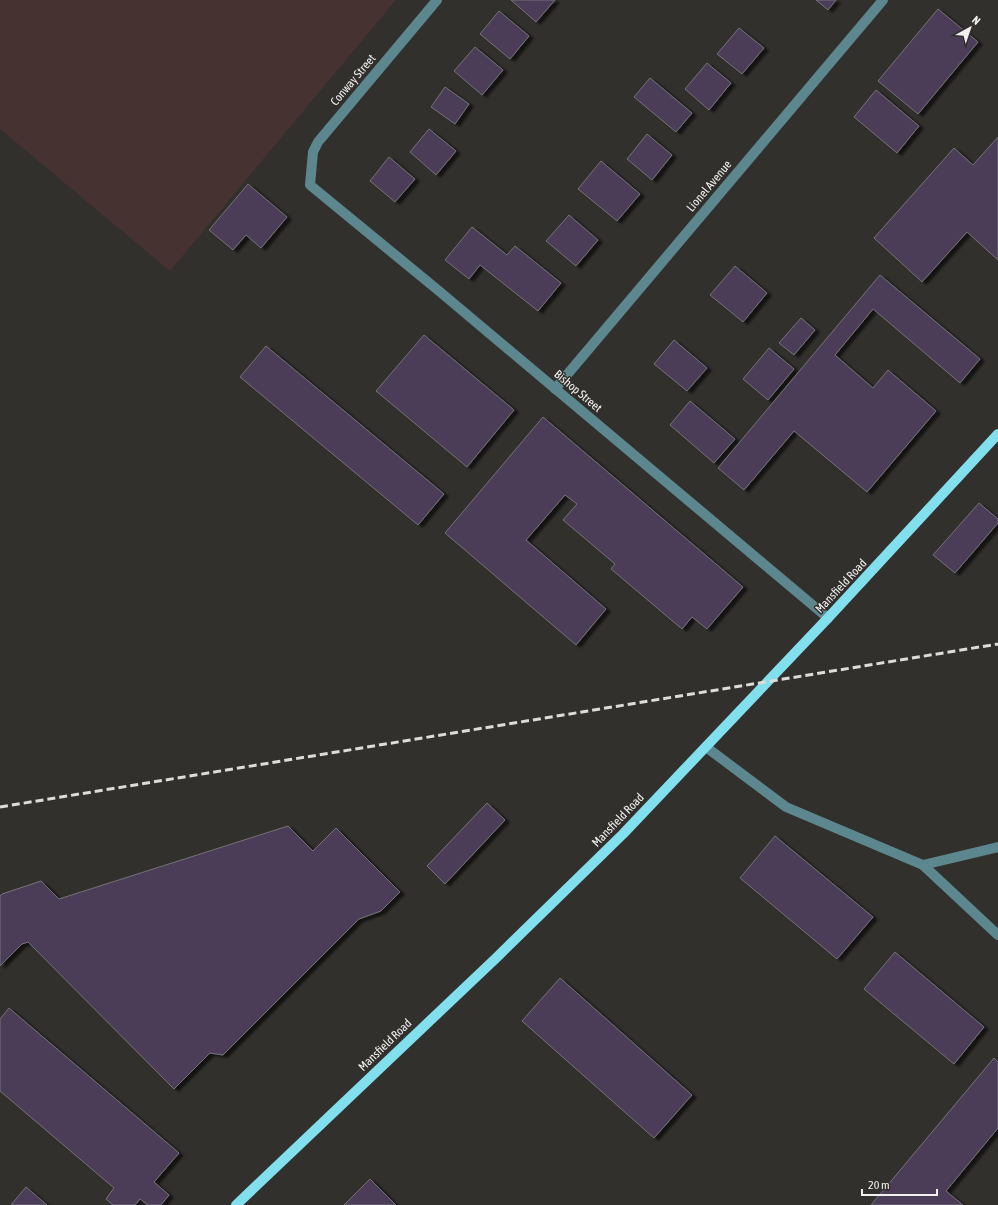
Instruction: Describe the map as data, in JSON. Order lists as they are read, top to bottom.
{
  "streets": {
    "main road": ["Mansfield Road"],
    "street": ["Conway Street", "Lionel Avenue", "Bishop Street"]
  },
  "crossings": [
    ["Conway Street", "Bishop Street"],
    ["Lionel Avenue", "Bishop Street"],
    ["Bishop Street", "Mansfield Road"]
  ],
  "scale_bar": "20 m",
  "north": "top right"
}
